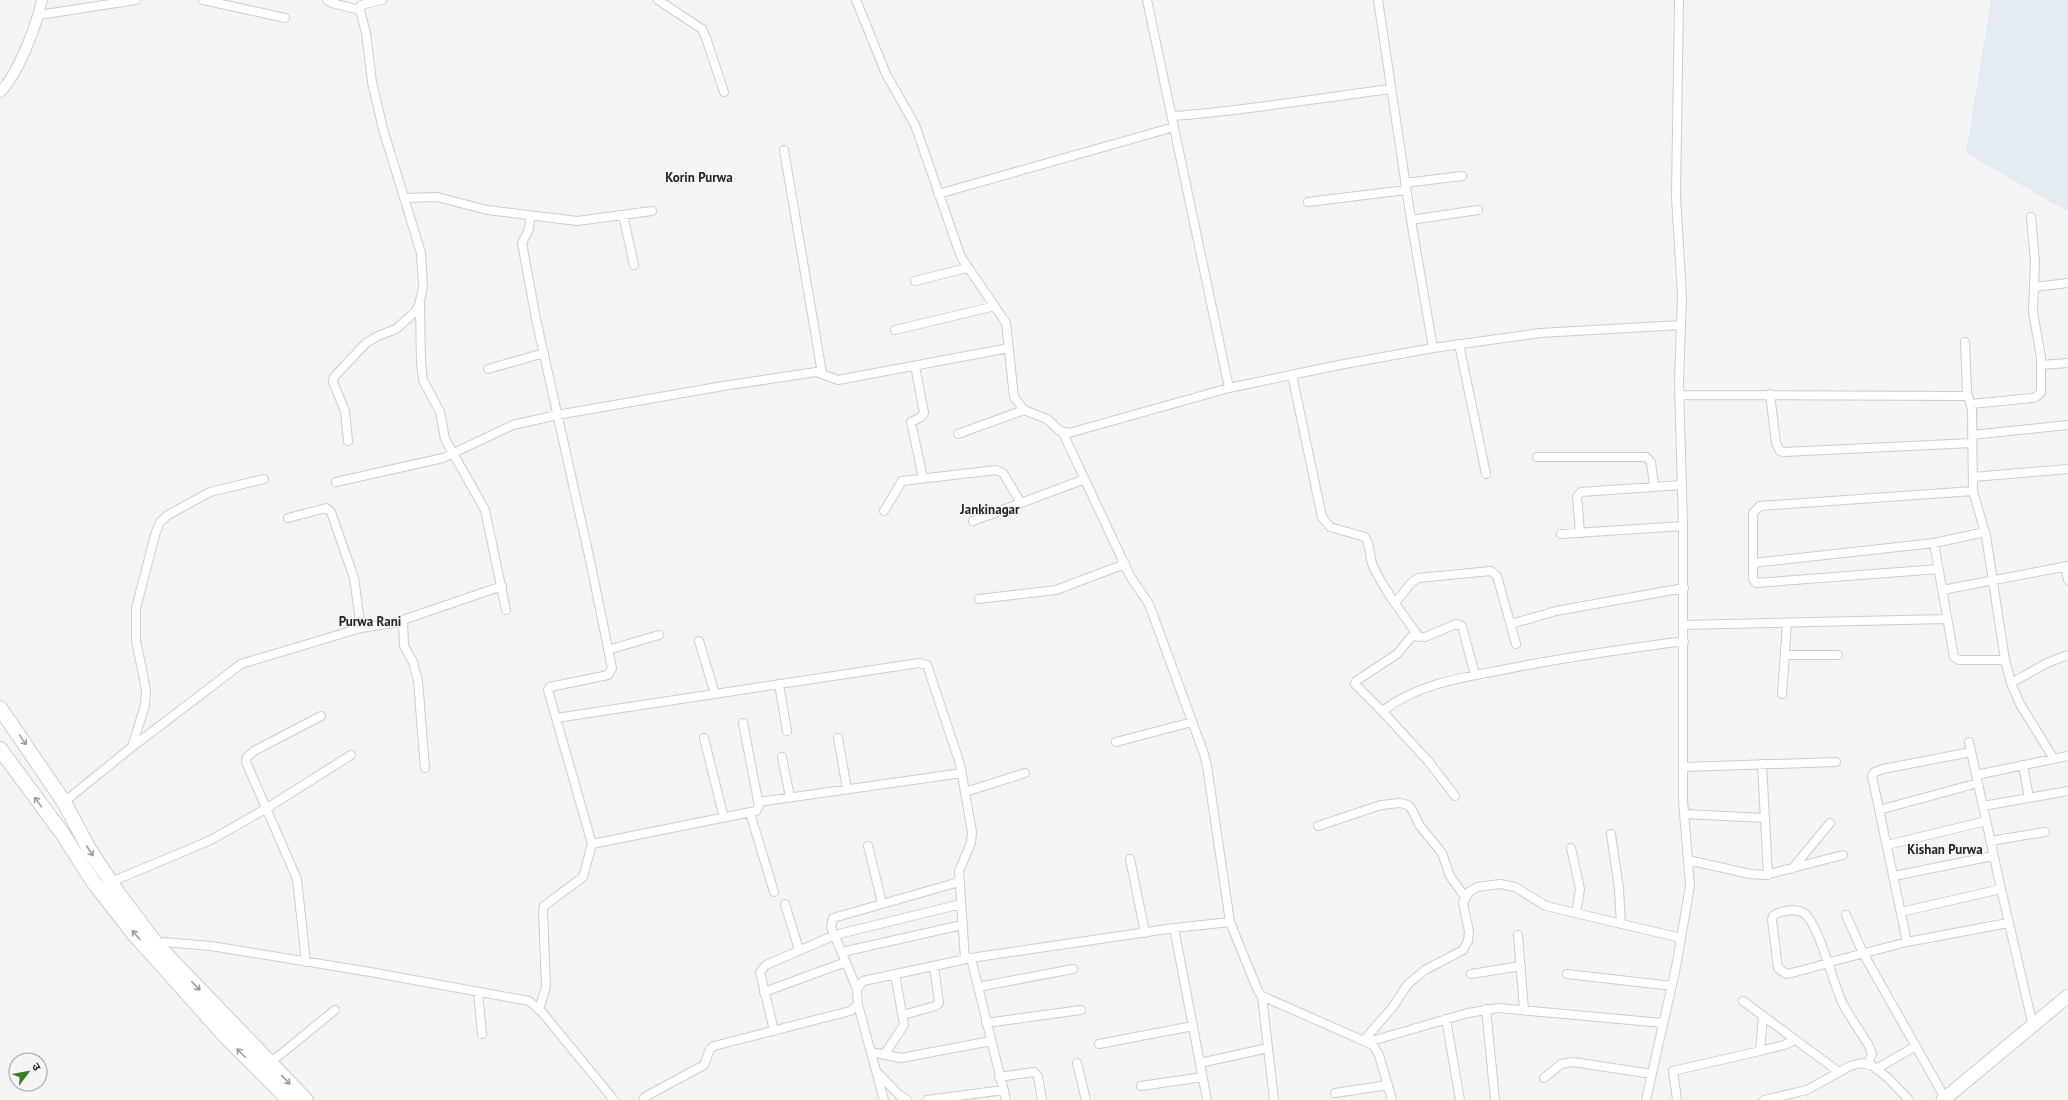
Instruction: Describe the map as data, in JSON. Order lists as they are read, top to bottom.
{
  "districts": [
    "Korin Purwa",
    "Jankinagar",
    "Purwa Rani",
    "Kishan Purwa"
  ],
  "north": "top right"
}
